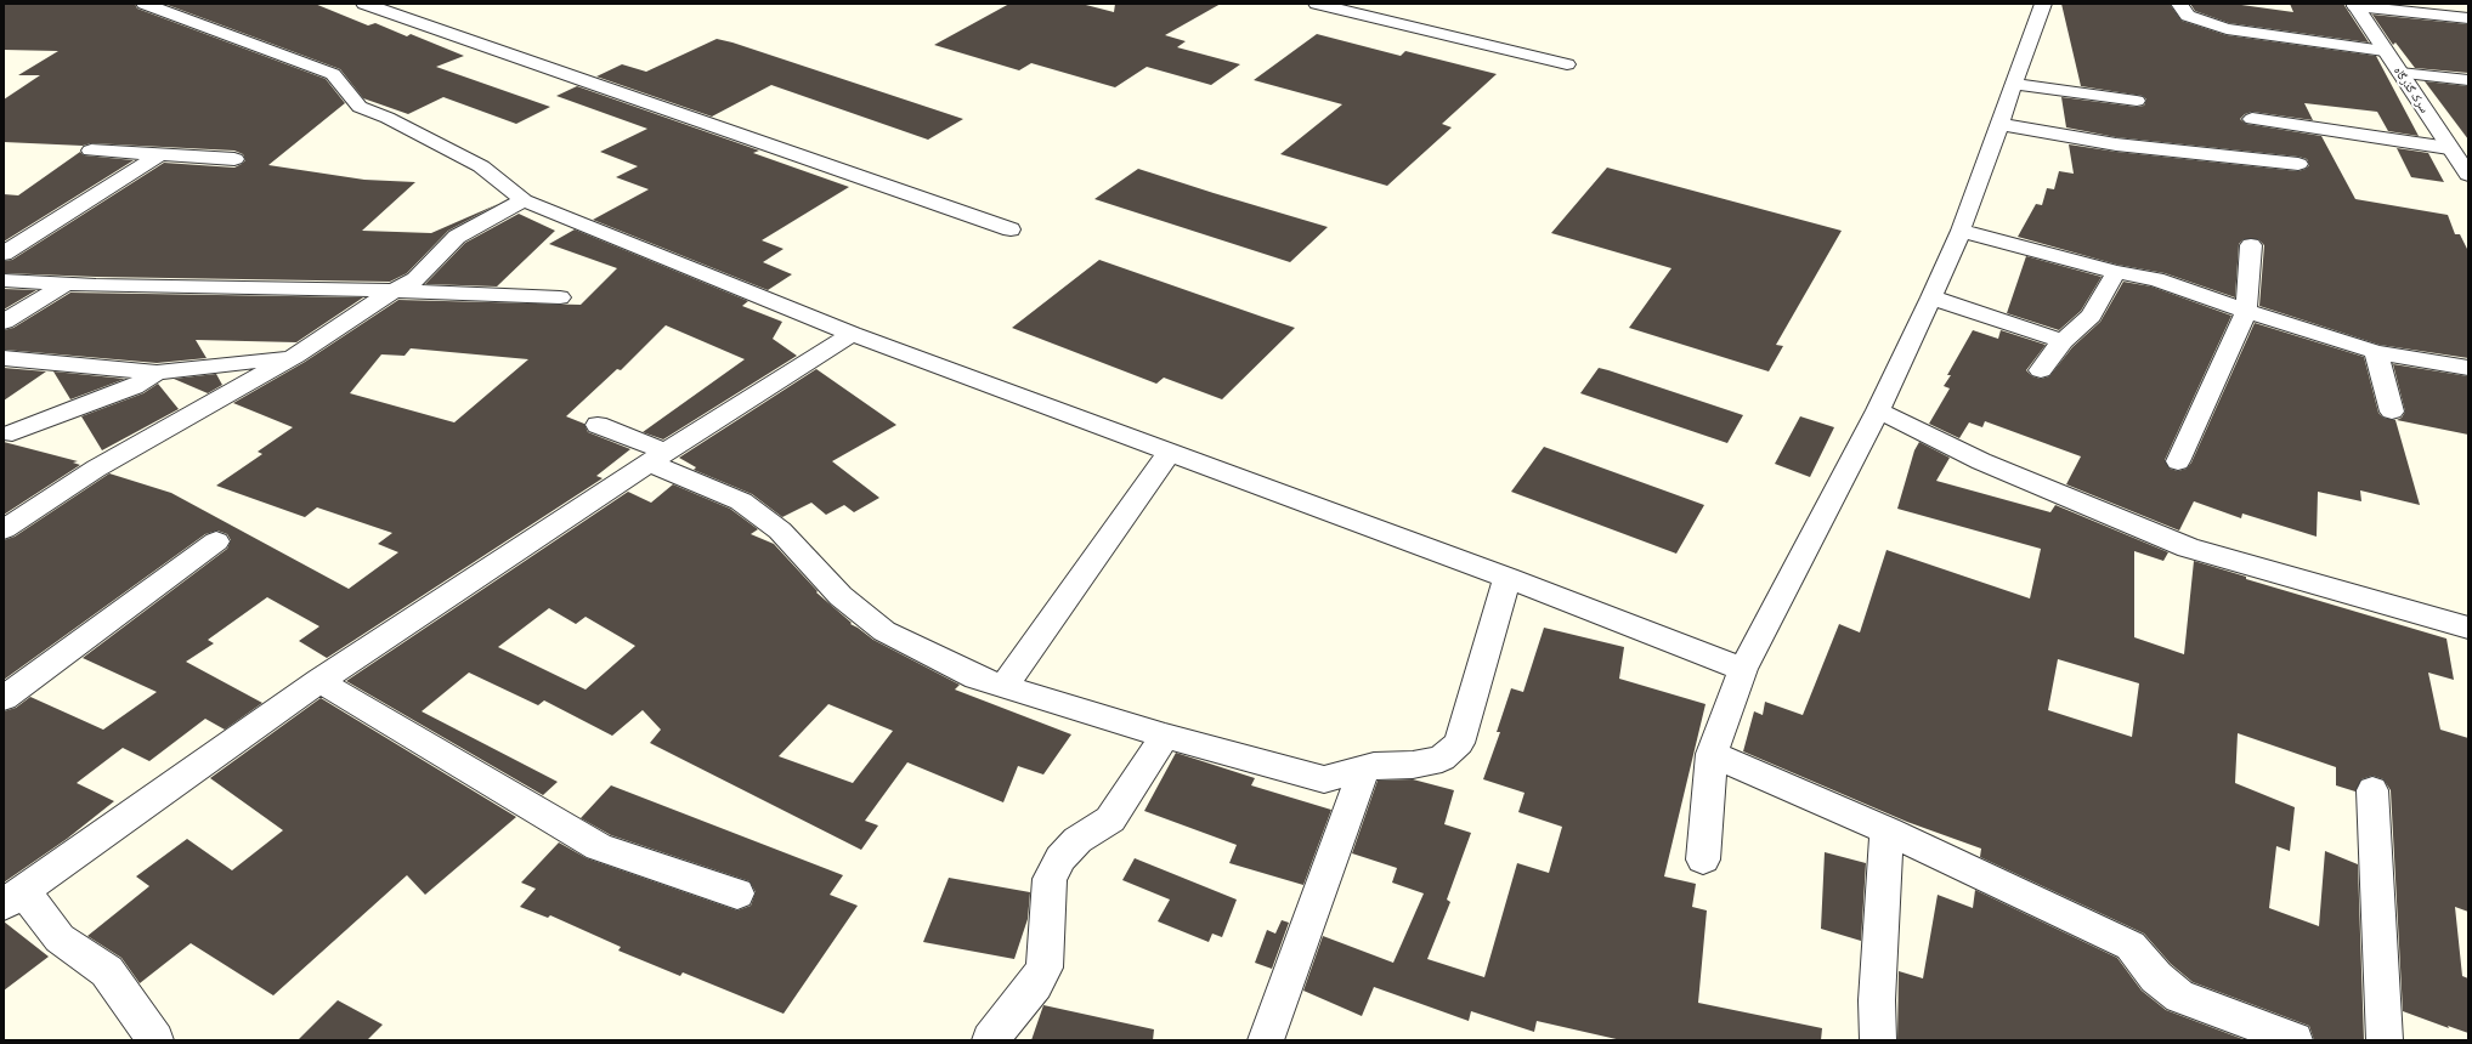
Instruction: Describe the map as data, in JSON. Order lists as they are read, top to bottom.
{
  "streets": {
    "street": ["سرک گذرگاه"]
  }
}
